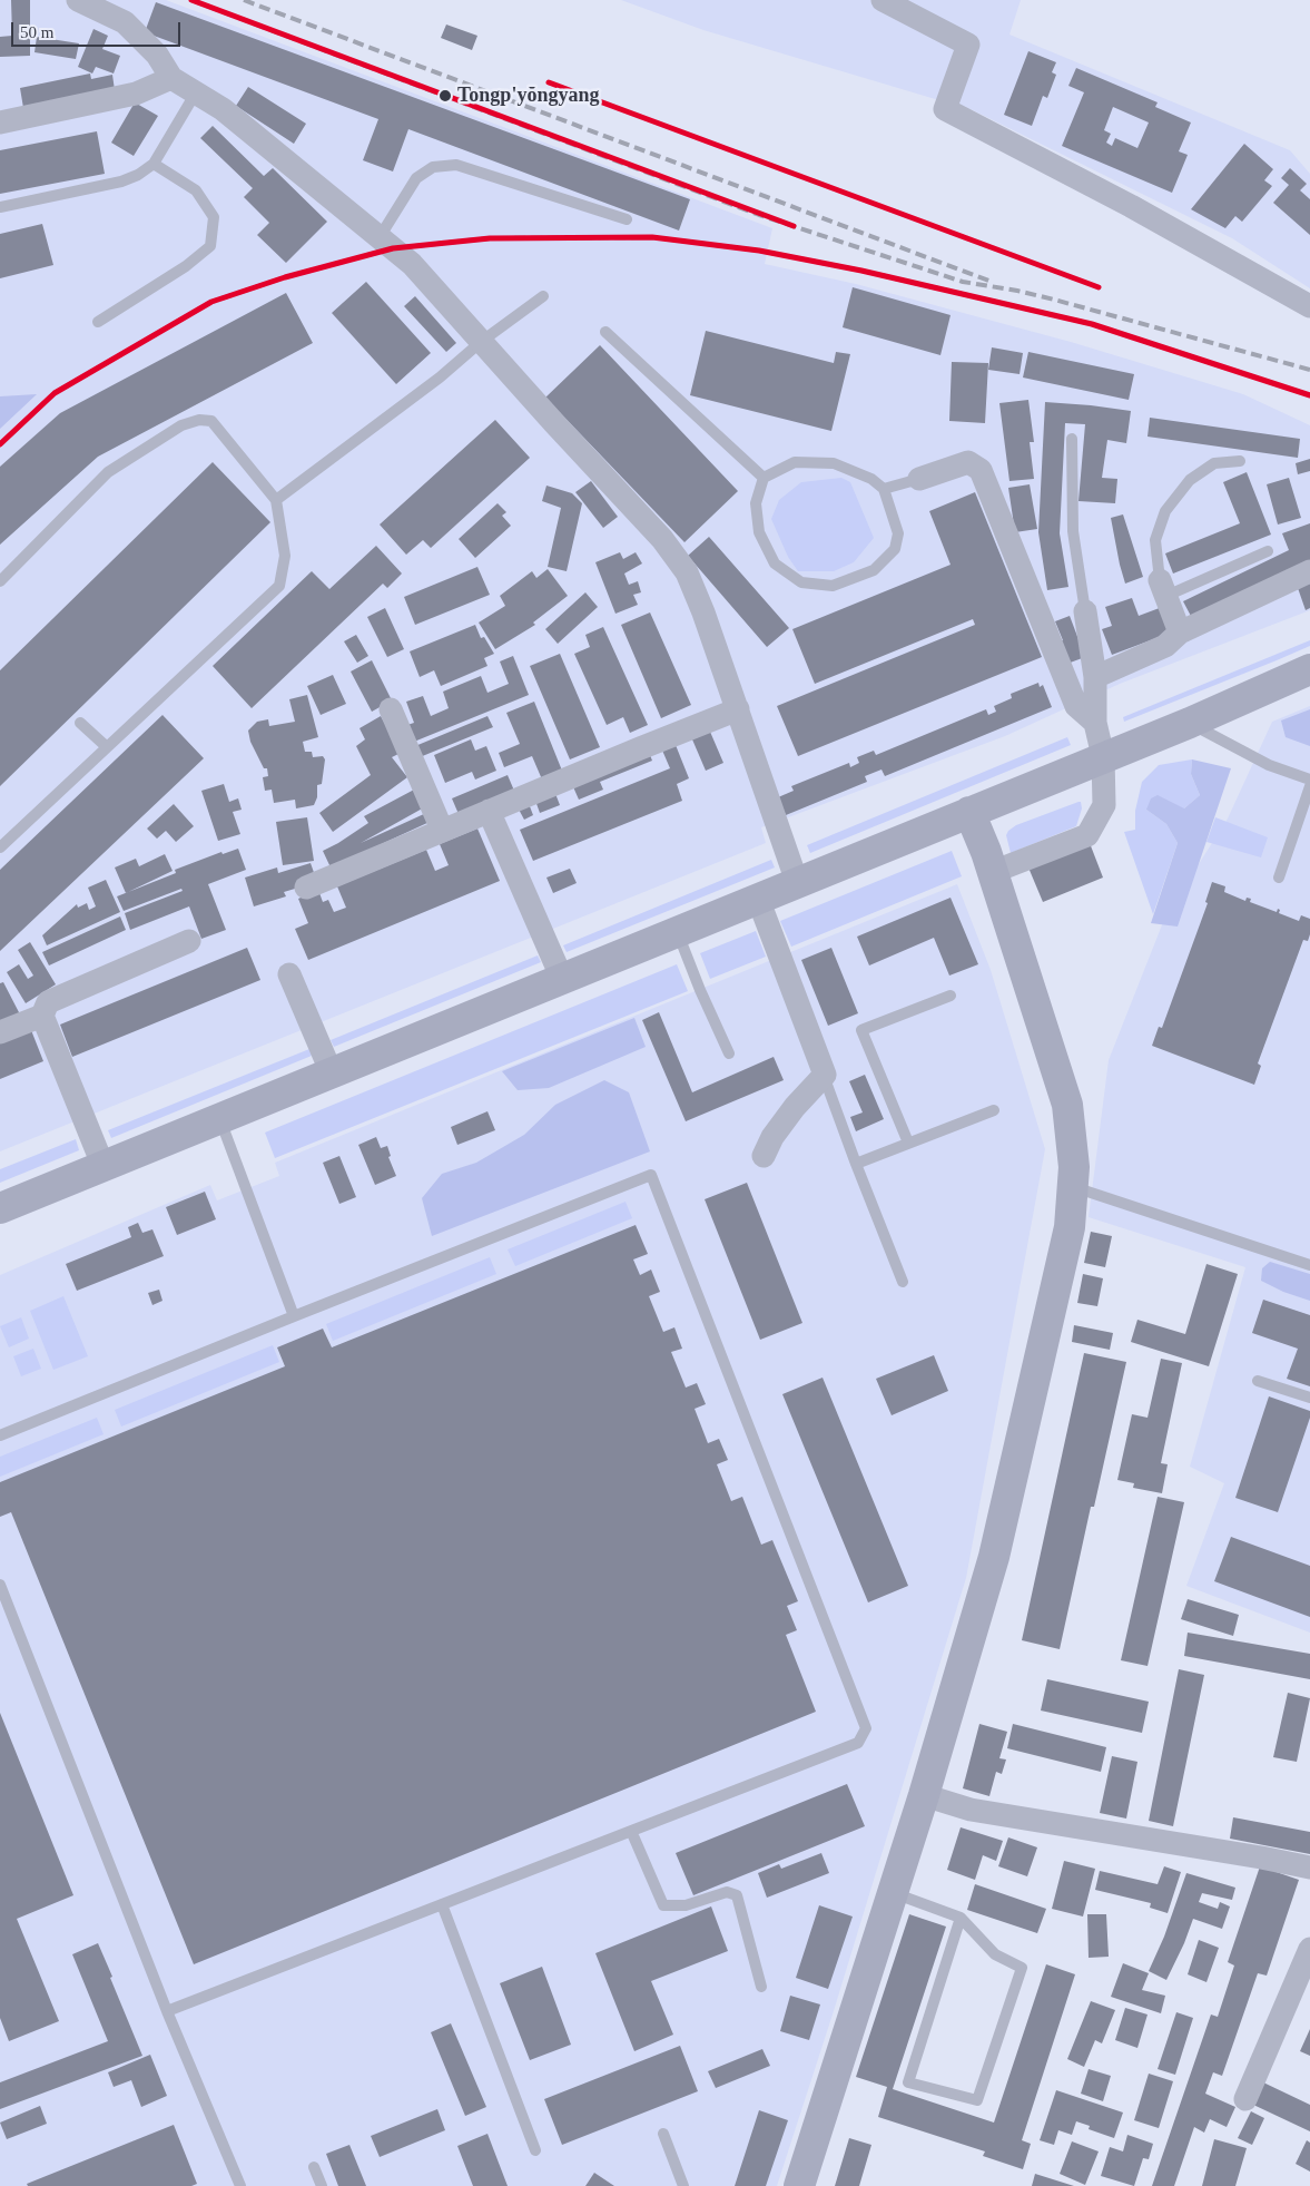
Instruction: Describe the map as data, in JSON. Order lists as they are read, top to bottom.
{
  "places": ["Tongp'yŏngyang"],
  "scale_bar": "50 m"
}
